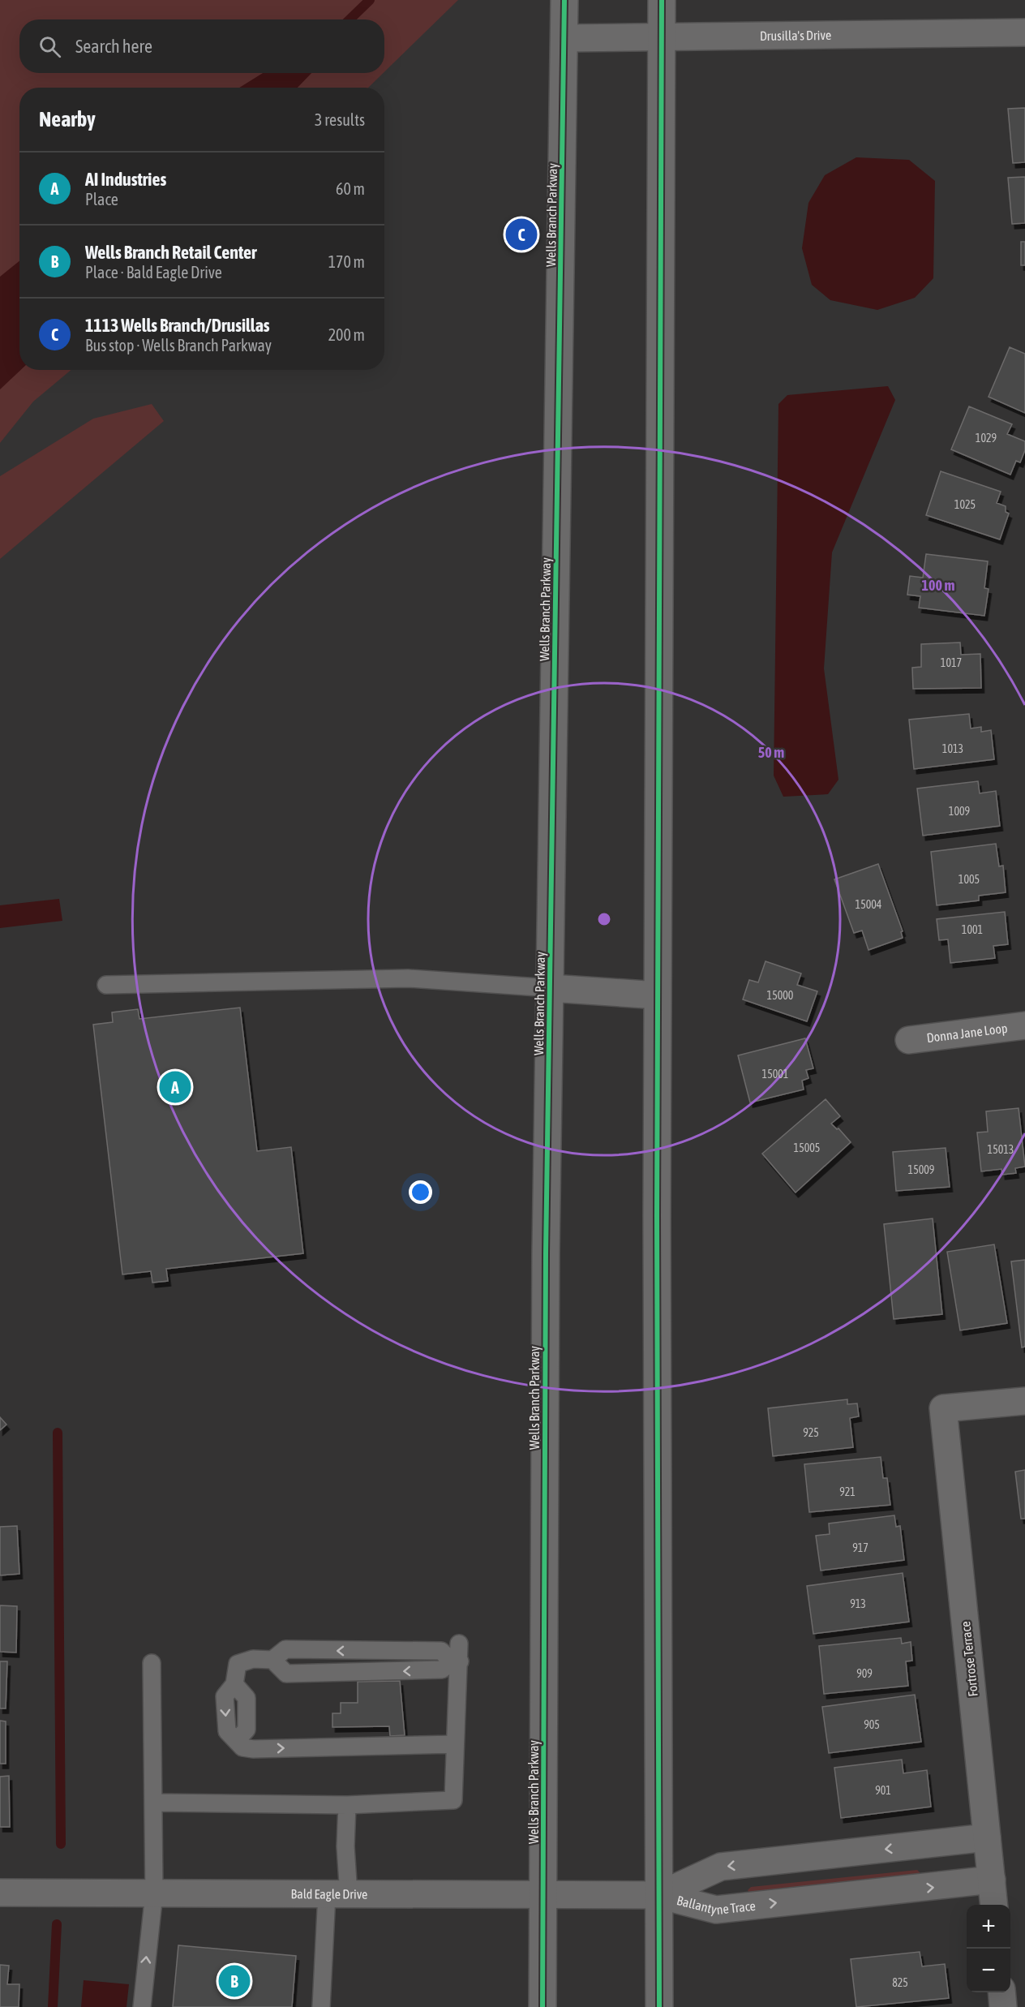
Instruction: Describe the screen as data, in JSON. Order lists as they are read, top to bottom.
{
  "streets": {
    "main road": [
      "Drusilla's Drive",
      "Wells Branch Parkway",
      "Donna Jane Loop",
      "Fortrose Terrace",
      "Bald Eagle Drive",
      "Ballantyne Trace"
    ]
  },
  "crossings": [
    ["Drusilla's Drive", "Wells Branch Parkway"],
    ["Wells Branch Parkway", "Bald Eagle Drive"],
    ["Fortrose Terrace", "Ballantyne Trace"],
    ["Bald Eagle Drive", "Ballantyne Trace"]
  ],
  "house_numbers": [
    "1029",
    "1025",
    "1017",
    "1013",
    "1009",
    "1005",
    "15004",
    "1001",
    "15000",
    "15001",
    "15005",
    "15013",
    "15009",
    "925",
    "921",
    "917",
    "913",
    "909",
    "905",
    "901",
    "825"
  ],
  "page": {
    "search": "Search here",
    "heading": ["Nearby", "3 results"],
    "list": [
      {
        "mark": "A",
        "name": "AI Industries",
        "note": "Place",
        "value": "60 m"
      },
      {
        "mark": "B",
        "name": "Wells Branch Retail Center",
        "note": "Place · Bald Eagle Drive",
        "value": "170 m"
      },
      {
        "mark": "C",
        "name": "1113 Wells Branch/Drusillas",
        "note": "Bus stop · Wells Branch Parkway",
        "value": "200 m"
      }
    ],
    "pins": ["C", "A", "B"],
    "map_buttons": ["+", "−"]
  },
  "rings": ["100 m", "50 m"]
}
